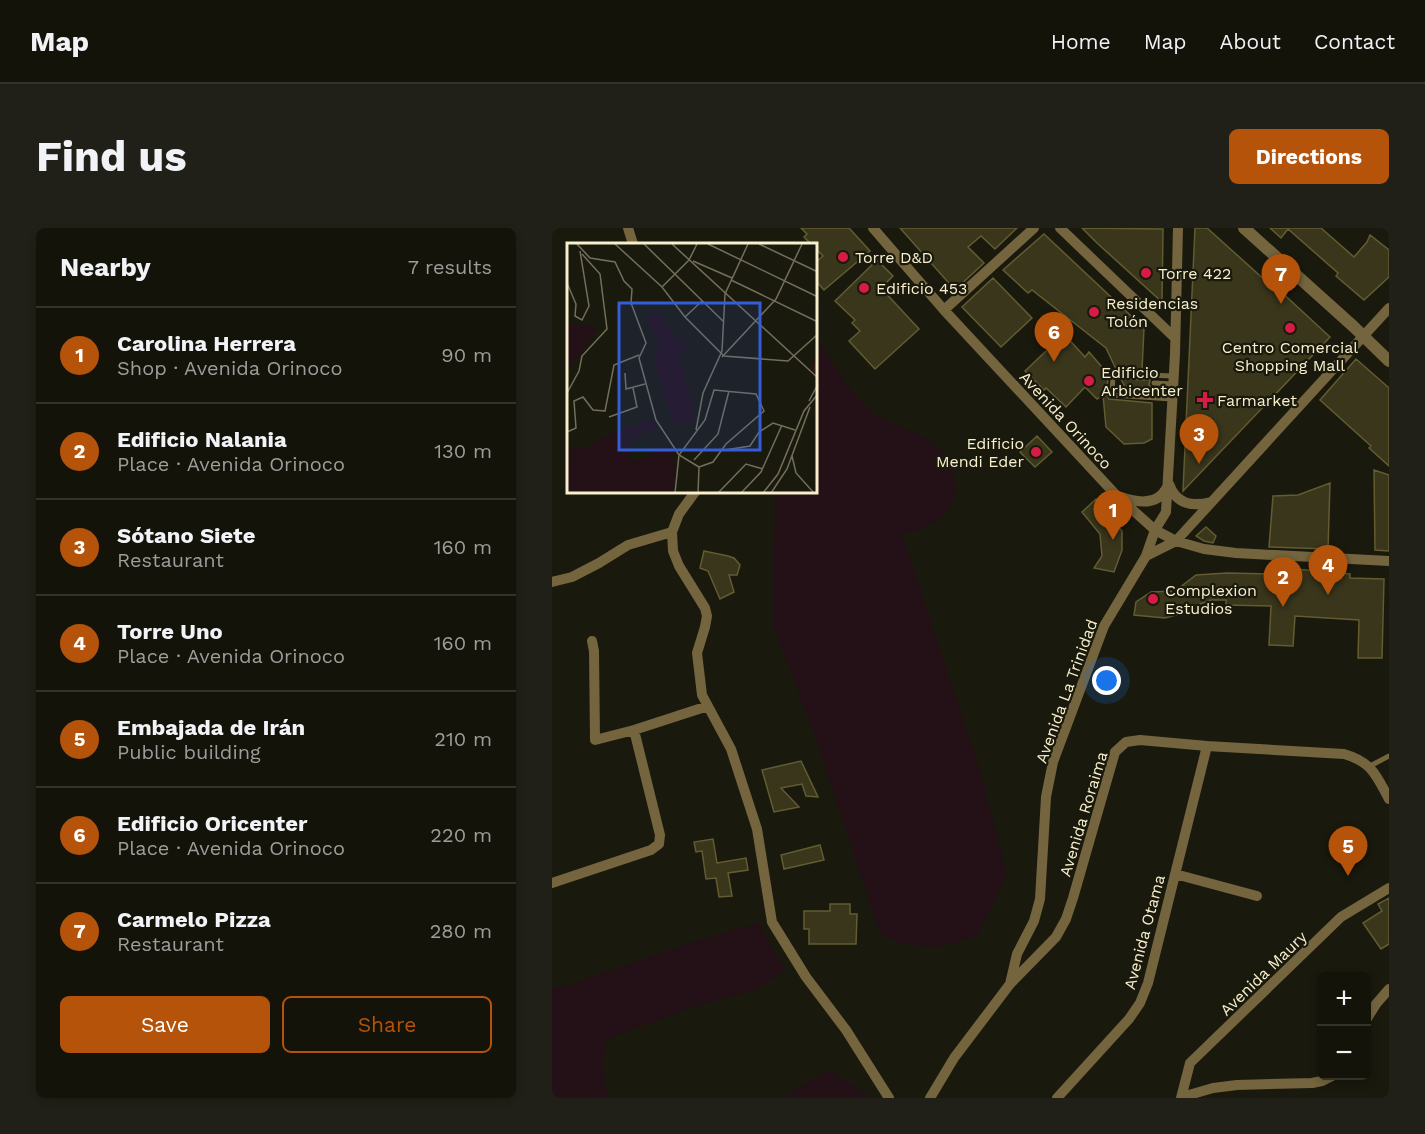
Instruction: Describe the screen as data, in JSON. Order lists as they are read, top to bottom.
{
  "streets": {
    "street": [
      "Avenida Orinoco",
      "Avenida La Trinidad",
      "Avenida Roraima",
      "Avenida Otama",
      "Avenida Maury"
    ]
  },
  "crossings": [
    ["Avenida Orinoco", "Avenida La Trinidad"],
    ["Avenida La Trinidad", "Avenida Roraima"],
    ["Avenida Roraima", "Avenida Otama"]
  ],
  "places": {
    "other": [
      "Torre D&D",
      "Torre 422",
      "Edificio 453",
      "Residencias Tolón",
      "Centro Comercial Shopping Mall",
      "Edificio Arbicenter",
      "Edificio Mendi Eder",
      "Complexion Estudios"
    ],
    "health": ["Farmarket"]
  },
  "page": {
    "header": "Map",
    "nav": [
      "Home",
      "Map",
      "About",
      "Contact"
    ],
    "buttons": [
      "Directions",
      ["Save", "Share"]
    ],
    "title": "Find us",
    "heading": ["Nearby", "7 results"],
    "pins": [
      "7",
      "6",
      "3",
      "1",
      "4",
      "2",
      "5"
    ],
    "list": [
      {
        "mark": "1",
        "name": "Carolina Herrera",
        "note": "Shop · Avenida Orinoco",
        "value": "90 m"
      },
      {
        "mark": "2",
        "name": "Edificio Nalania",
        "note": "Place · Avenida Orinoco",
        "value": "130 m"
      },
      {
        "mark": "3",
        "name": "Sótano Siete",
        "note": "Restaurant",
        "value": "160 m"
      },
      {
        "mark": "4",
        "name": "Torre Uno",
        "note": "Place · Avenida Orinoco",
        "value": "160 m"
      },
      {
        "mark": "5",
        "name": "Embajada de Irán",
        "note": "Public building",
        "value": "210 m"
      },
      {
        "mark": "6",
        "name": "Edificio Oricenter",
        "note": "Place · Avenida Orinoco",
        "value": "220 m"
      },
      {
        "mark": "7",
        "name": "Carmelo Pizza",
        "note": "Restaurant",
        "value": "280 m"
      }
    ],
    "map_buttons": ["+", "−"]
  }
}
